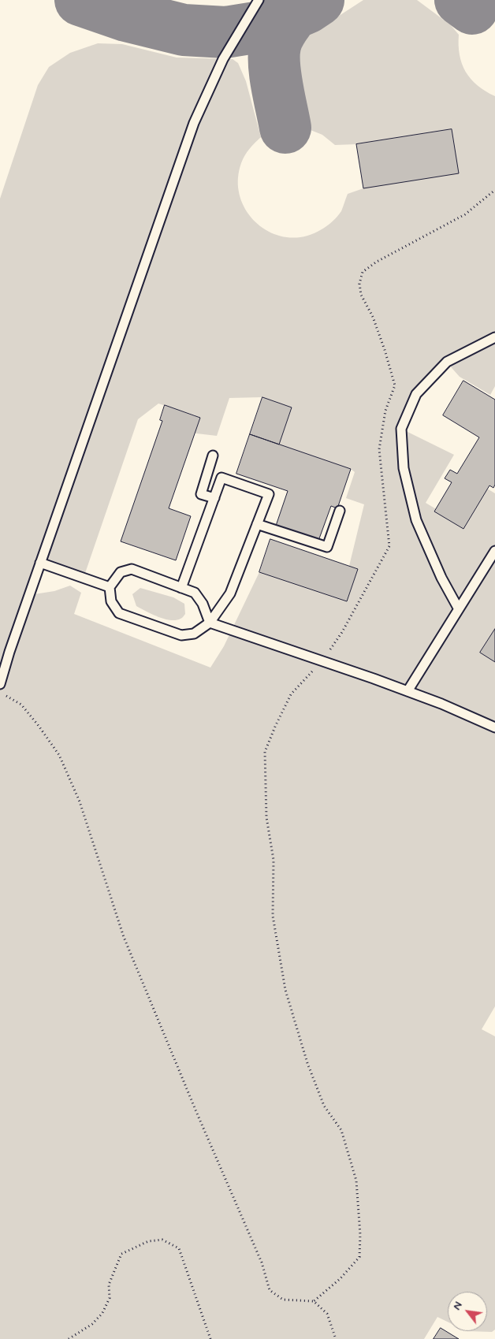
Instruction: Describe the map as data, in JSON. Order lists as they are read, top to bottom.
{
  "north": "top left"
}
